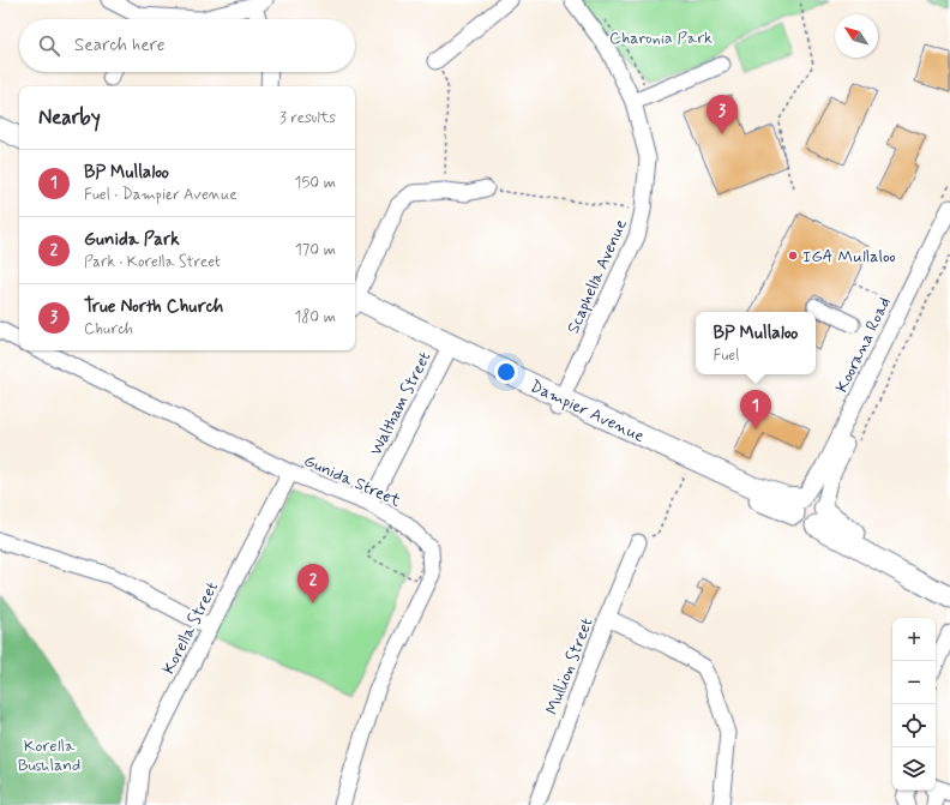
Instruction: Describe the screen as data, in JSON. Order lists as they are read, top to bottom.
{
  "streets": {
    "main road": ["Dampier Avenue"],
    "street": [
      "Scaphella Avenue",
      "Koorana Road",
      "Waltham Street",
      "Gunida Street",
      "Korella Street",
      "Mullion Street"
    ]
  },
  "crossings": [
    ["Scaphella Avenue", "Dampier Avenue"],
    ["Koorana Road", "Dampier Avenue"],
    ["Waltham Street", "Dampier Avenue"],
    ["Waltham Street", "Gunida Street"],
    ["Gunida Street", "Korella Street"]
  ],
  "parks": ["Charonia Park", "Korella Bushland"],
  "places": ["IGA Mullaloo"],
  "north": "top left",
  "page": {
    "search": "Search here",
    "heading": ["Nearby", "3 results"],
    "pins": ["3", "1", "2"],
    "list": [
      {
        "mark": "1",
        "name": "BP Mullaloo",
        "note": "Fuel · Dampier Avenue",
        "value": "150 m"
      },
      {
        "mark": "2",
        "name": "Gunida Park",
        "note": "Park · Korella Street",
        "value": "170 m"
      },
      {
        "mark": "3",
        "name": "True North Church",
        "note": "Church",
        "value": "180 m"
      }
    ],
    "popup": ["BP Mullaloo", "Fuel"],
    "map_buttons": ["+", "−"]
  }
}
